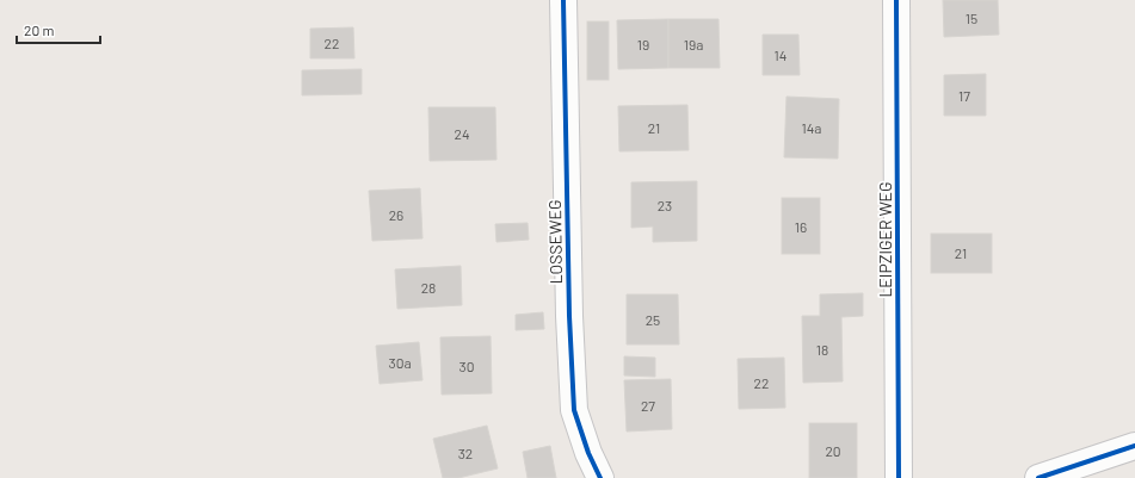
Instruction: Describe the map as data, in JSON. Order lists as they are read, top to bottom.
{
  "streets": {
    "street": ["LEIPZIGER WEG", "LOSSEWEG"]
  },
  "house_numbers": [
    "15",
    "22",
    "19",
    "19a",
    "14",
    "17",
    "21",
    "14a",
    "24",
    "23",
    "26",
    "16",
    "21",
    "28",
    "25",
    "18",
    "30a",
    "30",
    "22",
    "27",
    "20",
    "32"
  ],
  "scale_bar": "20 m"
}
